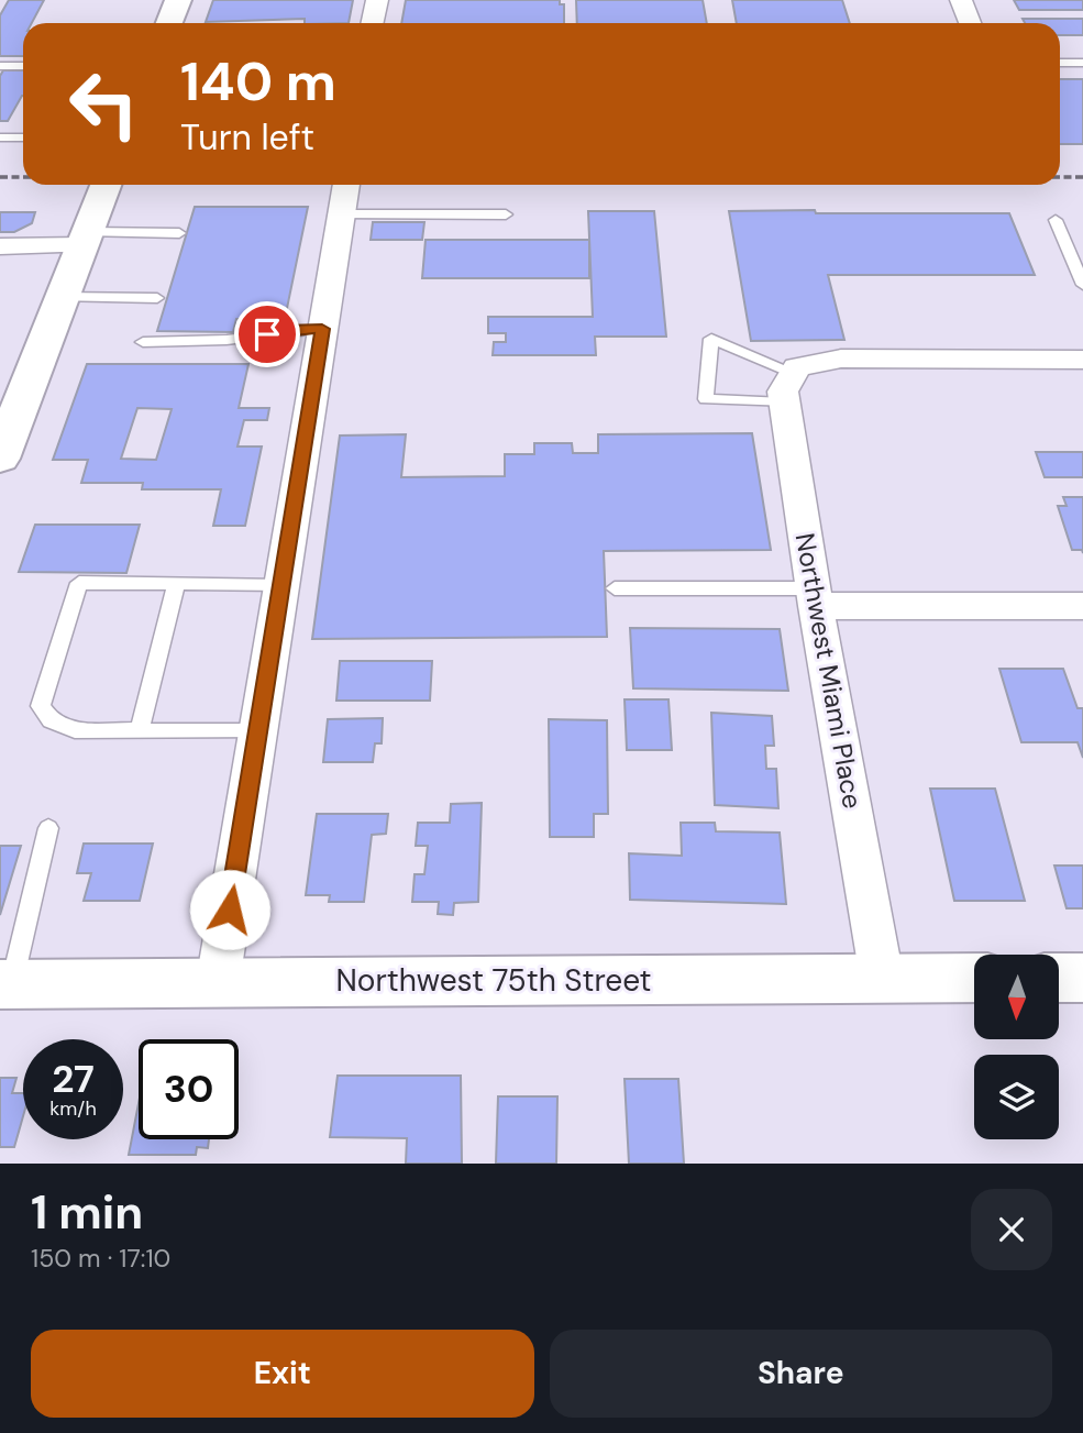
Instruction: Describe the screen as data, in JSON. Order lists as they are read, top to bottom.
{
  "streets": {
    "street": ["Northwest Miami Place", "Northwest 75th Street"]
  },
  "crossings": [
    ["Northwest Miami Place", "Northwest 75th Street"]
  ],
  "north": "bottom",
  "page": {
    "turn": ["140 m", "Turn left"],
    "speed": "27 km/h",
    "limit": "30",
    "heading": ["1 min", "150 m · 17:10"],
    "buttons": ["Exit", "Share"]
  }
}
